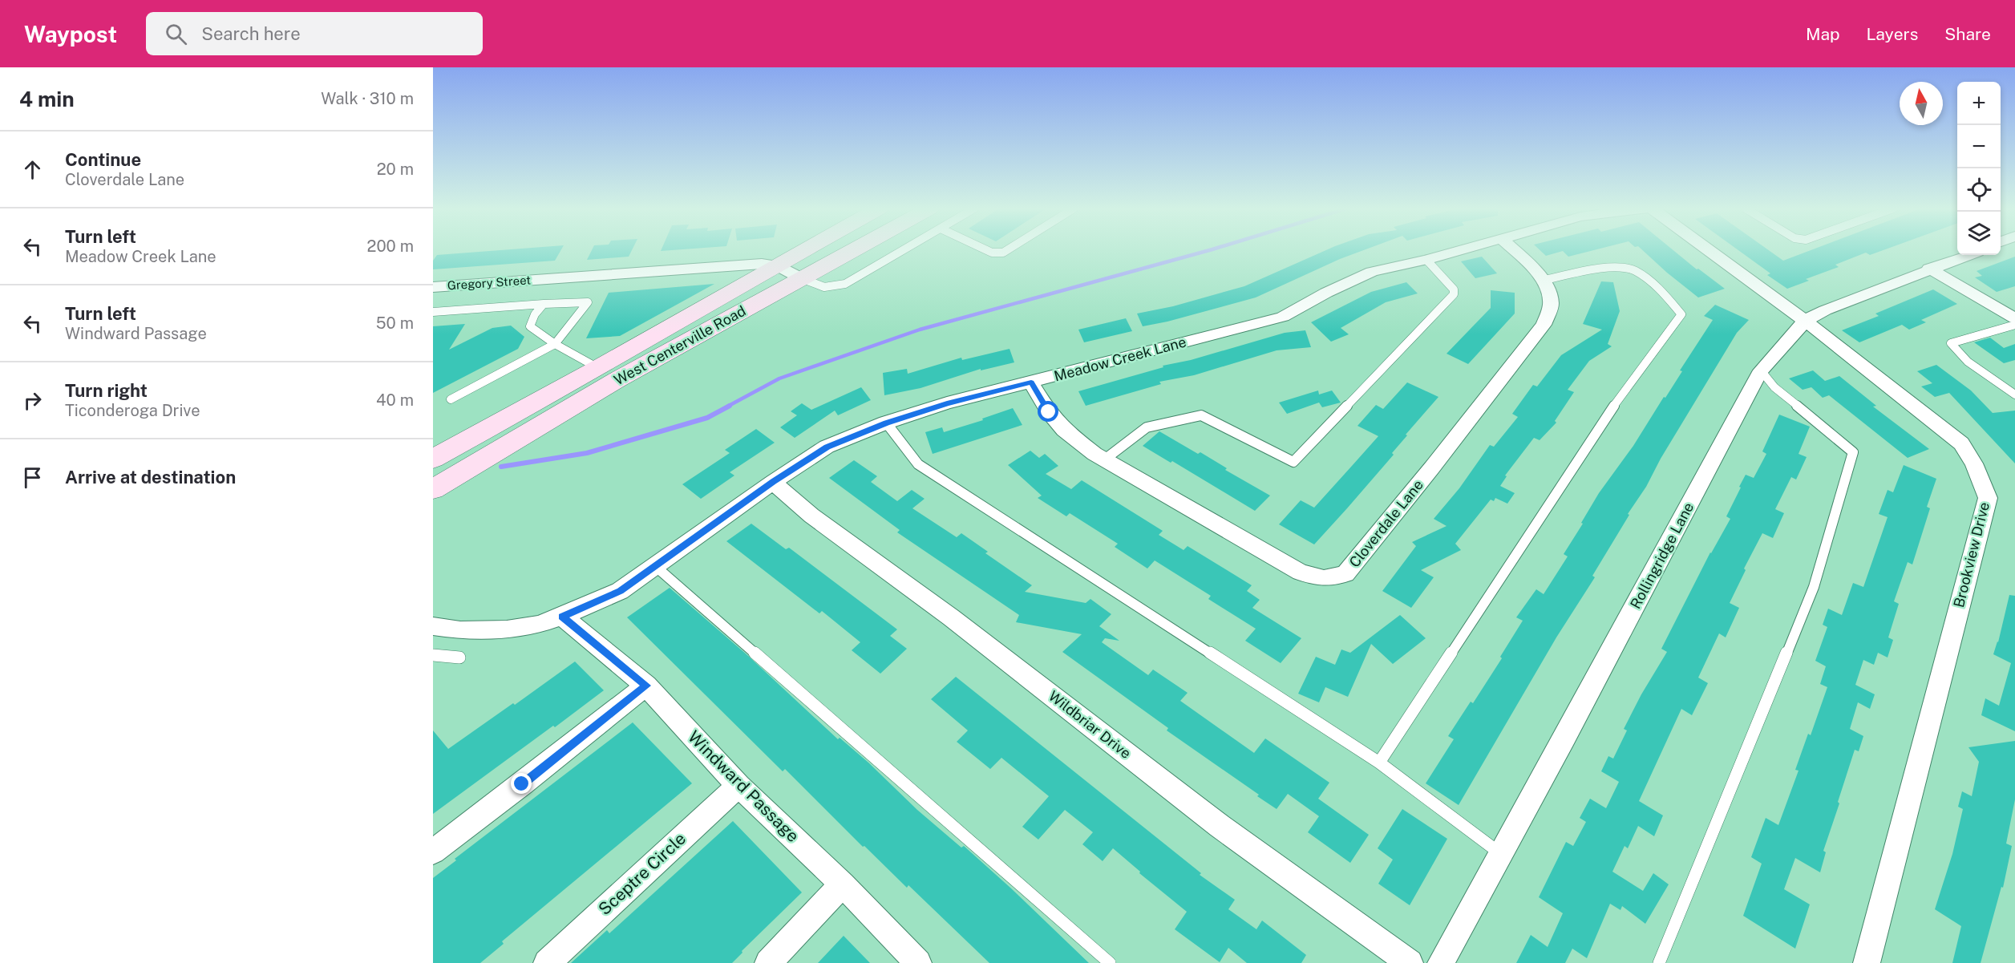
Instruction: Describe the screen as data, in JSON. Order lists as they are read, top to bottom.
{
  "streets": {
    "main road": ["West Centerville Road"],
    "street": [
      "Gregory Street",
      "Meadow Creek Lane",
      "Cloverdale Lane",
      "Brookview Drive",
      "Rollingridge Lane",
      "Wildbriar Drive",
      "Windward Passage",
      "Sceptre Circle"
    ]
  },
  "crossings": [
    ["Gregory Street", "West Centerville Road"],
    ["Meadow Creek Lane", "Cloverdale Lane"],
    ["Meadow Creek Lane", "Wildbriar Drive"],
    ["Meadow Creek Lane", "Windward Passage"],
    ["Brookview Drive", "Rollingridge Lane"],
    ["Windward Passage", "Sceptre Circle"]
  ],
  "north": "top",
  "page": {
    "header": "Waypost",
    "search": "Search here",
    "nav": ["Map", "Layers", "Share"],
    "heading": ["4 min", "Walk · 310 m"],
    "map_buttons": ["+", "−"],
    "list": [
      ["Continue", "Cloverdale Lane", "20 m"],
      ["Turn left", "Meadow Creek Lane", "200 m"],
      ["Turn left", "Windward Passage", "50 m"],
      ["Turn right", "Ticonderoga Drive", "40 m"],
      "Arrive at destination"
    ]
  }
}
